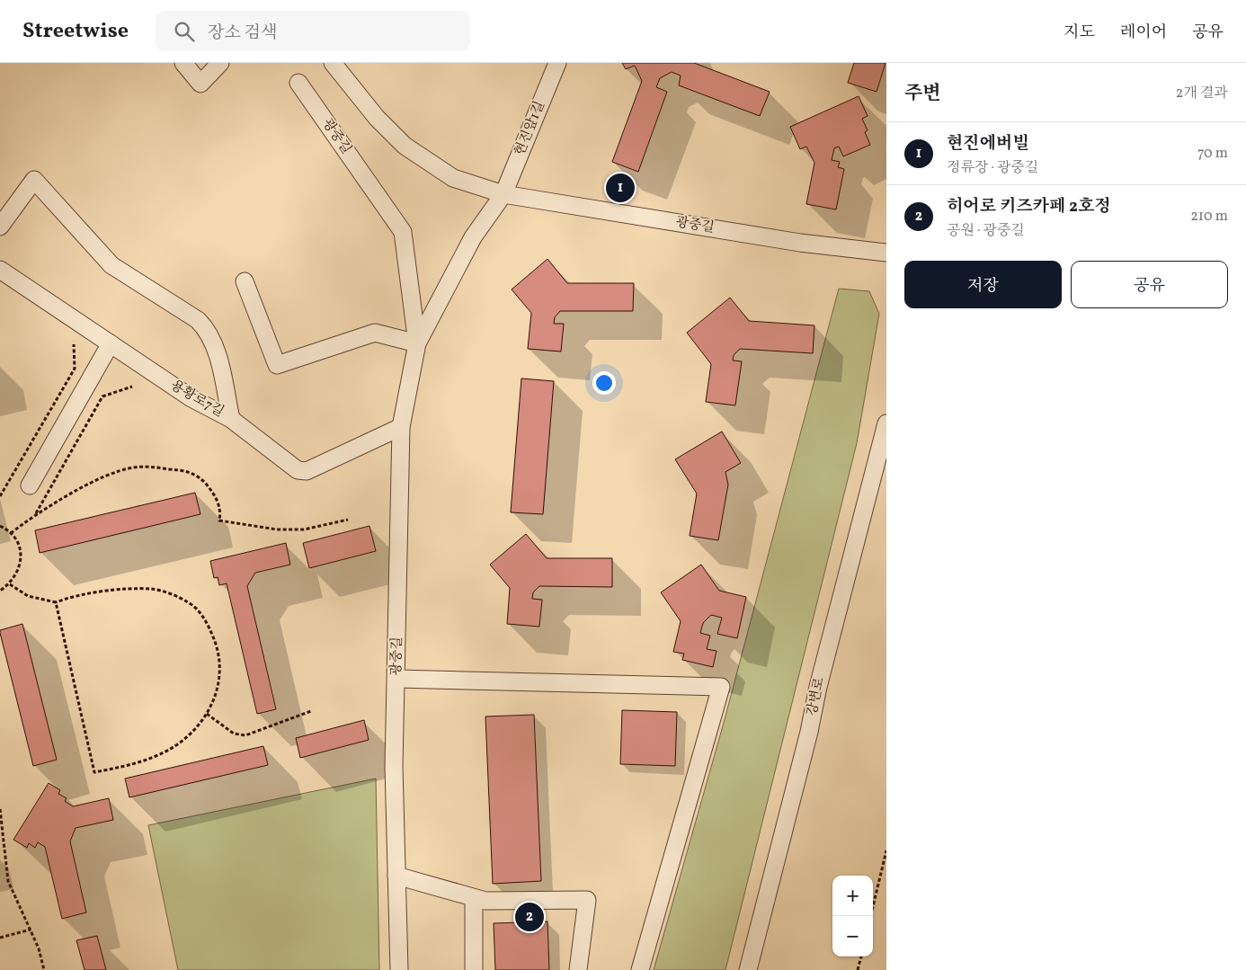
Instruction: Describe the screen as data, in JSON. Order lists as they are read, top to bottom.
{
  "streets": {
    "street": [
      "현진앞1길",
      "광중길",
      "용황로7길",
      "강변로"
    ]
  },
  "crossings": [
    ["현진앞1길", "광중길"],
    ["광중길", "용황로7길"]
  ],
  "page": {
    "header": "Streetwise",
    "search": "장소 검색",
    "nav": ["지도", "레이어", "공유"],
    "heading": ["주변", "2개 결과"],
    "list": [
      {
        "mark": "1",
        "name": "현진에버빌",
        "note": "정류장 · 광중길",
        "value": "70 m"
      },
      {
        "mark": "2",
        "name": "히어로 키즈카페 2호정",
        "note": "공원 · 광중길",
        "value": "210 m"
      }
    ],
    "pins": ["1", "2"],
    "buttons": ["저장", "공유"],
    "map_buttons": ["+", "−"]
  }
}
